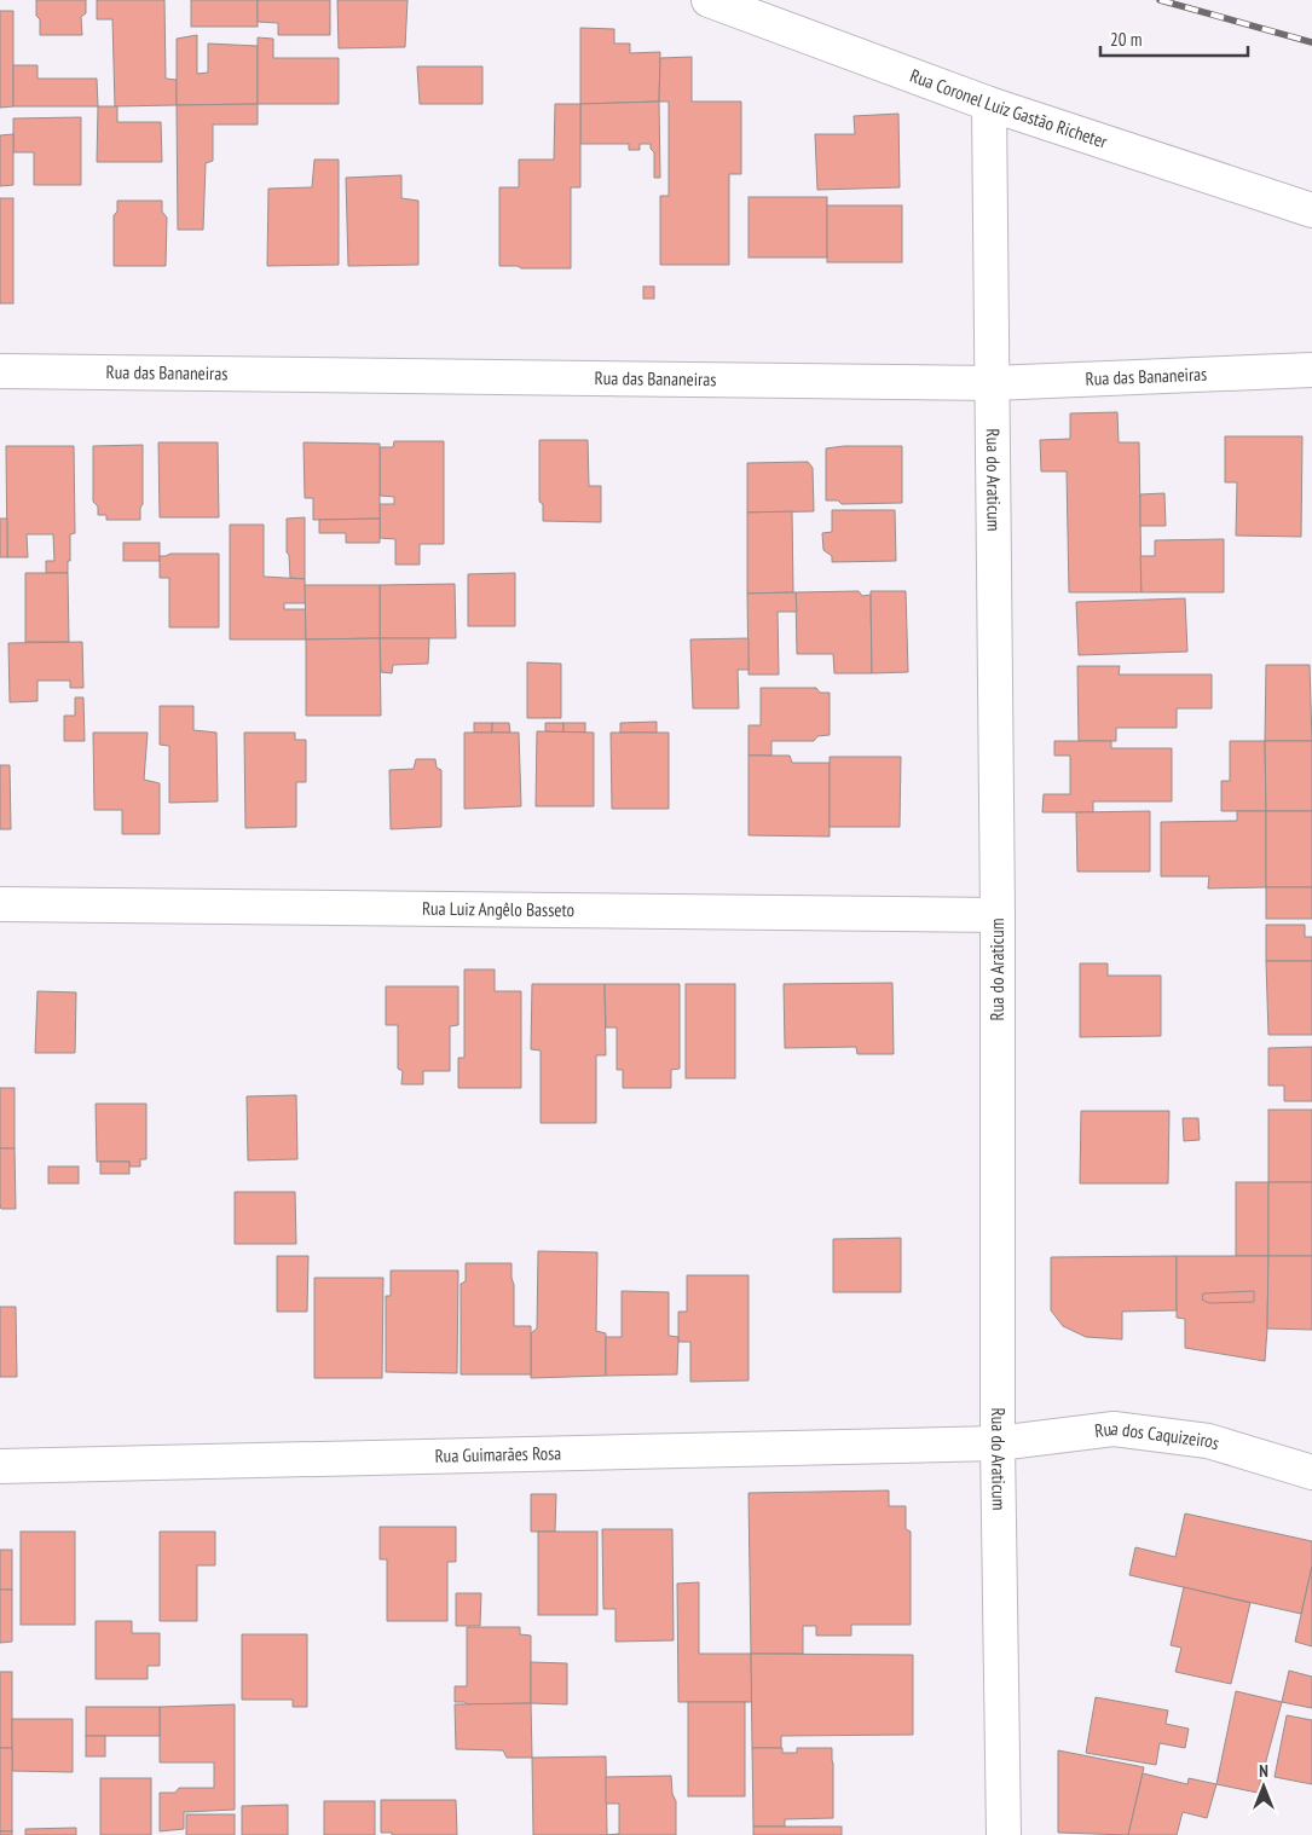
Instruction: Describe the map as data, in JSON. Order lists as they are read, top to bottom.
{
  "streets": {
    "street": [
      "Rua Coronel Luiz Gastão Richeter",
      "Rua das Bananeiras",
      "Rua do Araticum",
      "Rua Luiz Angêlo Basseto",
      "Rua dos Caquizeiros",
      "Rua Guimarães Rosa"
    ]
  },
  "crossings": [
    ["Rua Coronel Luiz Gastão Richeter", "Rua do Araticum"],
    ["Rua das Bananeiras", "Rua do Araticum"],
    ["Rua do Araticum", "Rua Luiz Angêlo Basseto"],
    ["Rua do Araticum", "Rua dos Caquizeiros"],
    ["Rua do Araticum", "Rua Guimarães Rosa"],
    ["Rua dos Caquizeiros", "Rua Guimarães Rosa"]
  ],
  "scale_bar": "20 m",
  "north": "top"
}
